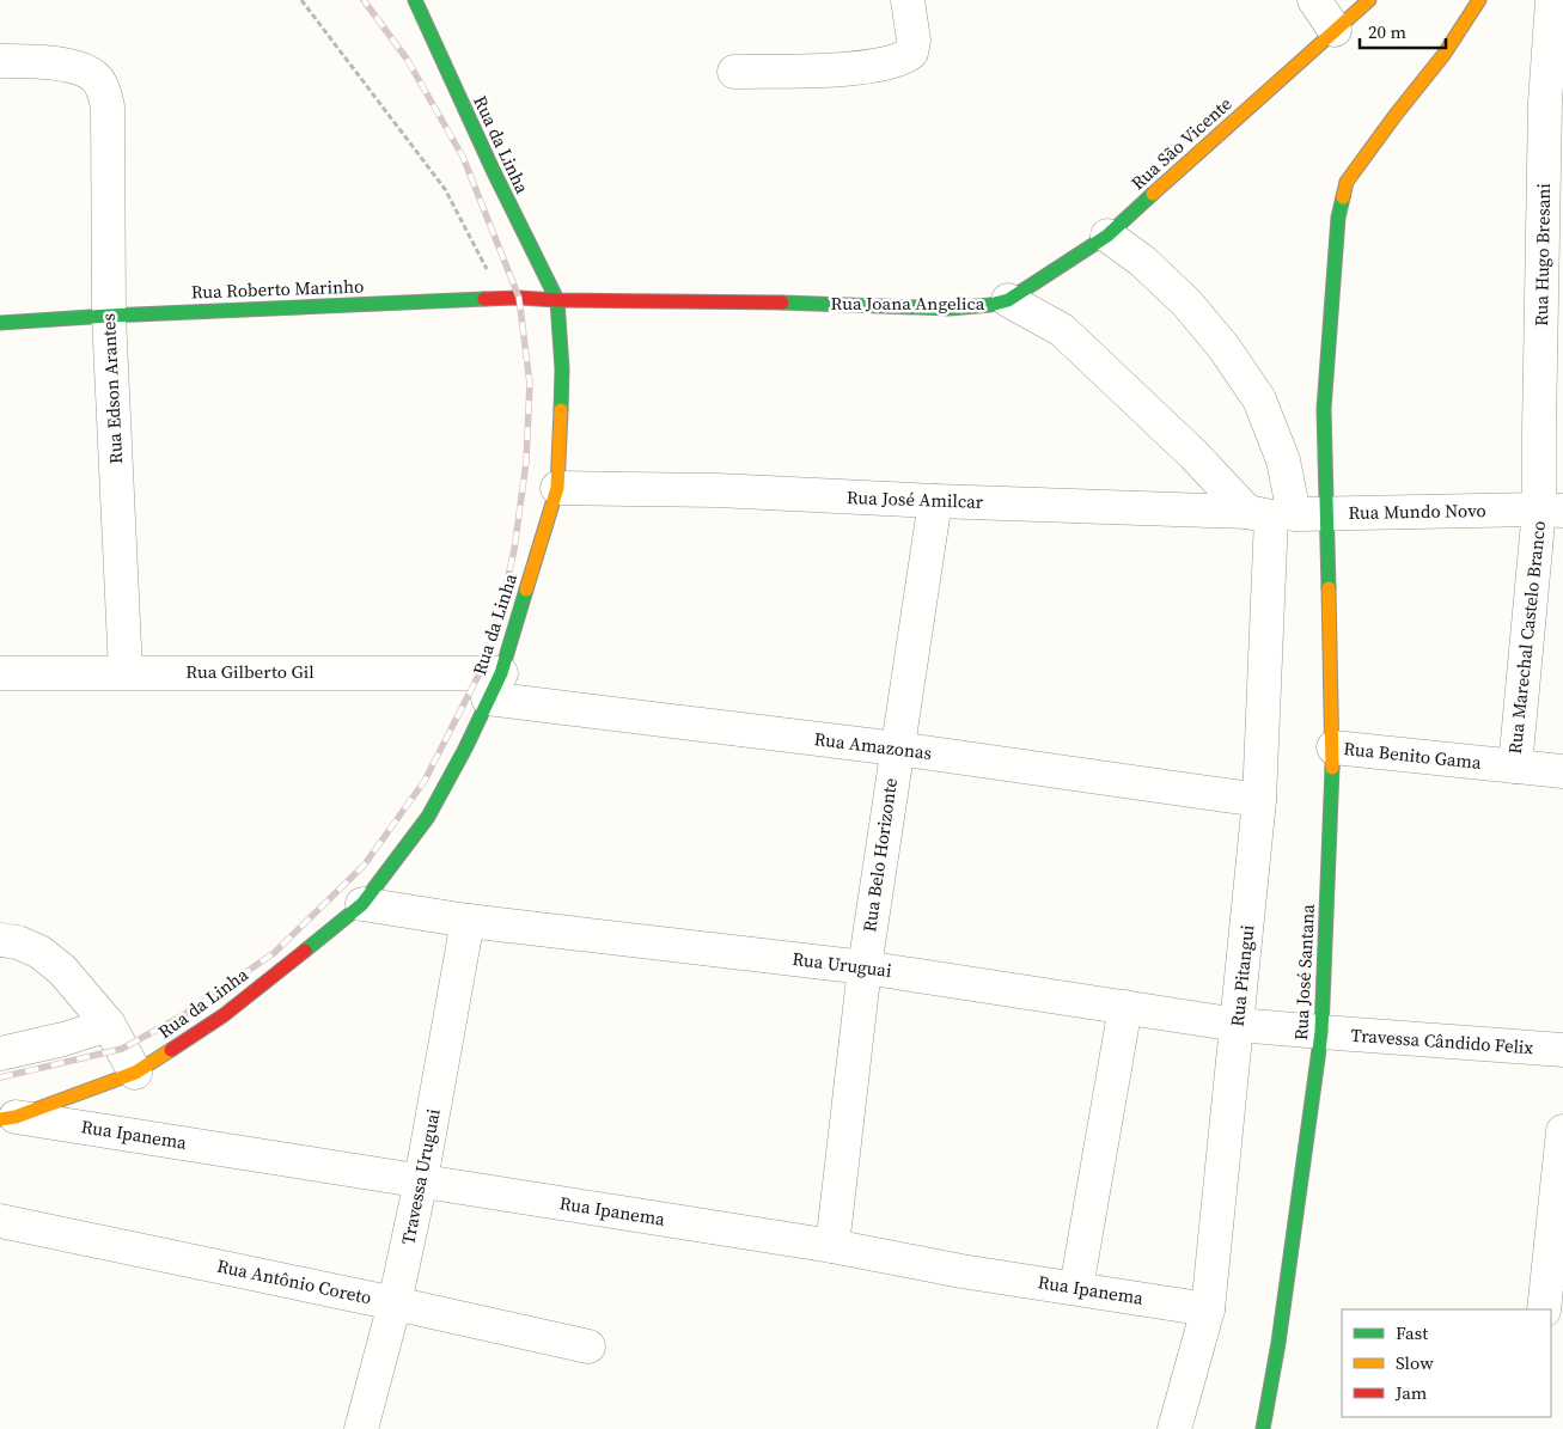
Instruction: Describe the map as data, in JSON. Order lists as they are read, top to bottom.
{
  "streets": {
    "street": [
      "Rua São Vicente",
      "Rua da Linha",
      "Rua Hugo Bresani",
      "Rua Roberto Marinho",
      "Rua Joana Angelica",
      "Rua Edson Arantes",
      "Rua José Amilcar",
      "Rua Mundo Novo",
      "Rua Marechal Castelo Branco",
      "Rua Gilberto Gil",
      "Rua Amazonas",
      "Rua Benito Gama",
      "Rua Belo Horizonte",
      "Rua Uruguai",
      "Rua José Santana",
      "Rua Pitangui",
      "Travessa Cândido Felix",
      "Rua Ipanema",
      "Travessa Uruguai",
      "Rua Antônio Coreto"
    ]
  },
  "crossings": [
    ["Rua São Vicente", "Rua Joana Angelica"],
    ["Rua São Vicente", "Rua Pitangui"],
    ["Rua da Linha", "Rua Roberto Marinho"],
    ["Rua da Linha", "Rua Joana Angelica"],
    ["Rua da Linha", "Rua José Amilcar"],
    ["Rua da Linha", "Rua Gilberto Gil"],
    ["Rua da Linha", "Rua Amazonas"],
    ["Rua da Linha", "Rua Uruguai"],
    ["Rua da Linha", "Rua Ipanema"],
    ["Rua Hugo Bresani", "Rua Mundo Novo"],
    ["Rua Hugo Bresani", "Rua Marechal Castelo Branco"],
    ["Rua Roberto Marinho", "Rua Joana Angelica"],
    ["Rua Roberto Marinho", "Rua Edson Arantes"],
    ["Rua Joana Angelica", "Rua José Amilcar"],
    ["Rua Joana Angelica", "Rua Mundo Novo"],
    ["Rua Joana Angelica", "Rua Pitangui"],
    ["Rua Edson Arantes", "Rua Gilberto Gil"],
    ["Rua José Amilcar", "Rua Mundo Novo"],
    ["Rua José Amilcar", "Rua Belo Horizonte"],
    ["Rua José Amilcar", "Rua Pitangui"],
    ["Rua Mundo Novo", "Rua Marechal Castelo Branco"],
    ["Rua Mundo Novo", "Rua José Santana"],
    ["Rua Mundo Novo", "Rua Pitangui"],
    ["Rua Marechal Castelo Branco", "Rua Benito Gama"],
    ["Rua Gilberto Gil", "Rua Amazonas"],
    ["Rua Amazonas", "Rua Belo Horizonte"],
    ["Rua Amazonas", "Rua Pitangui"],
    ["Rua Benito Gama", "Rua José Santana"],
    ["Rua Belo Horizonte", "Rua Uruguai"],
    ["Rua Belo Horizonte", "Rua Ipanema"],
    ["Rua Uruguai", "Rua José Santana"],
    ["Rua Uruguai", "Rua Pitangui"],
    ["Rua Uruguai", "Travessa Cândido Felix"],
    ["Rua Uruguai", "Travessa Uruguai"],
    ["Rua José Santana", "Travessa Cândido Felix"],
    ["Rua Pitangui", "Rua Ipanema"],
    ["Rua Ipanema", "Travessa Uruguai"],
    ["Travessa Uruguai", "Rua Antônio Coreto"]
  ],
  "legend": ["Fast", "Slow", "Jam"],
  "scale_bar": "20 m"
}
